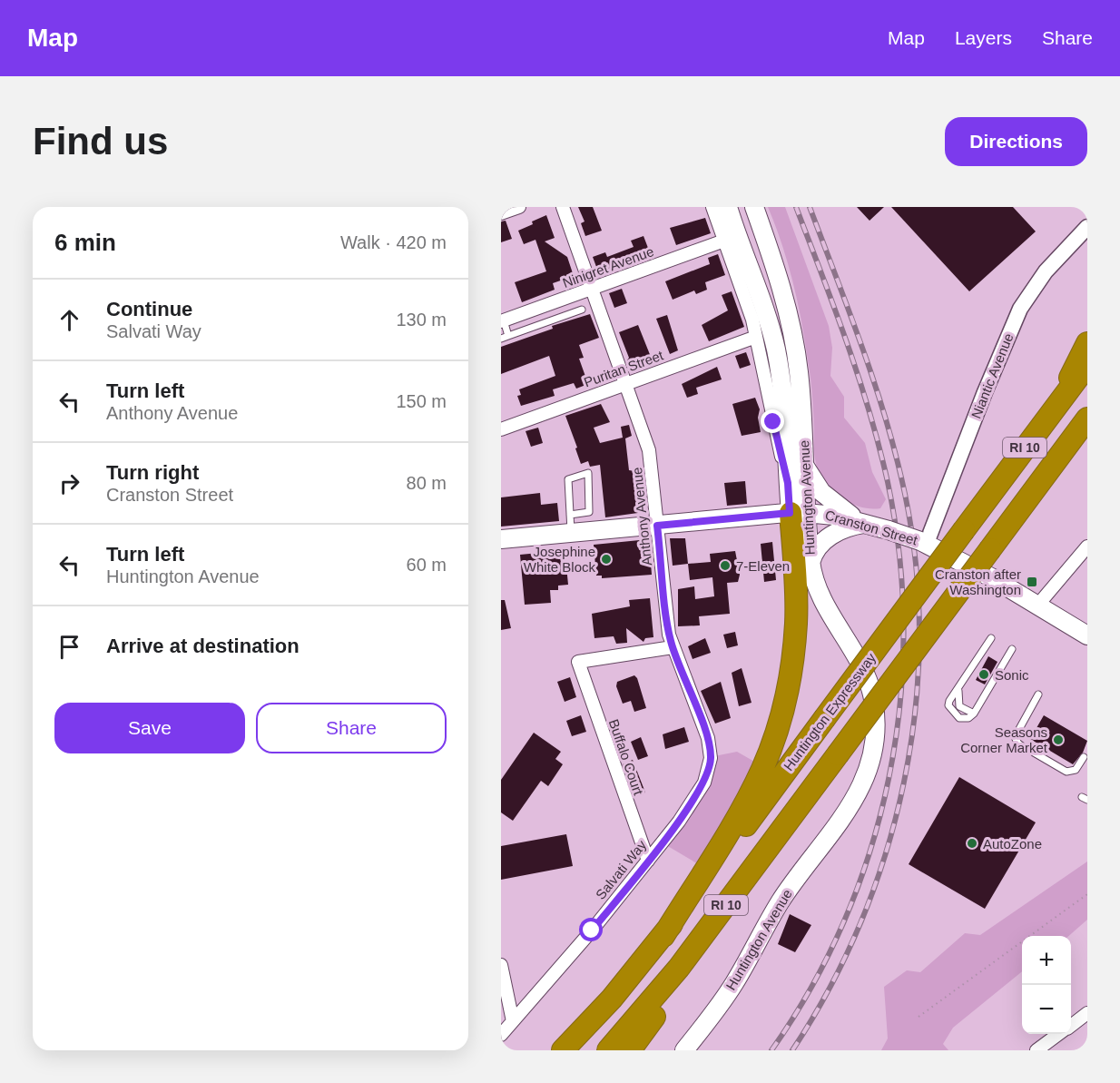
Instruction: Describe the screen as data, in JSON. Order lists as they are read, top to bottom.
{
  "streets": {
    "highway": ["RI 10", "Huntington Expressway"],
    "main road": ["Huntington Avenue", "Cranston Street"],
    "street": [
      "Ninigret Avenue",
      "Puritan Street",
      "Niantic Avenue",
      "Anthony Avenue",
      "Buffalo Court",
      "Salvati Way"
    ]
  },
  "crossings": [
    ["Ninigret Avenue", "Huntington Avenue"],
    ["Ninigret Avenue", "Anthony Avenue"],
    ["Puritan Street", "Huntington Avenue"],
    ["Puritan Street", "Anthony Avenue"],
    ["Niantic Avenue", "Cranston Street"],
    ["Huntington Avenue", "Cranston Street"],
    ["Anthony Avenue", "Cranston Street"],
    ["Anthony Avenue", "Buffalo Court"],
    ["Anthony Avenue", "Salvati Way"],
    ["Buffalo Court", "Salvati Way"]
  ],
  "places": {
    "other": [
      "Josephine White Block",
      "7-Eleven",
      "Sonic",
      "Seasons Corner Market",
      "AutoZone"
    ],
    "transit": ["Cranston after Washington"]
  },
  "page": {
    "header": "Map",
    "nav": ["Map", "Layers", "Share"],
    "buttons": [
      "Directions",
      ["Save", "Share"]
    ],
    "title": "Find us",
    "heading": ["6 min", "Walk · 420 m"],
    "list": [
      ["Continue", "Salvati Way", "130 m"],
      ["Turn left", "Anthony Avenue", "150 m"],
      ["Turn right", "Cranston Street", "80 m"],
      ["Turn left", "Huntington Avenue", "60 m"],
      "Arrive at destination"
    ],
    "map_buttons": ["+", "−"]
  }
}
